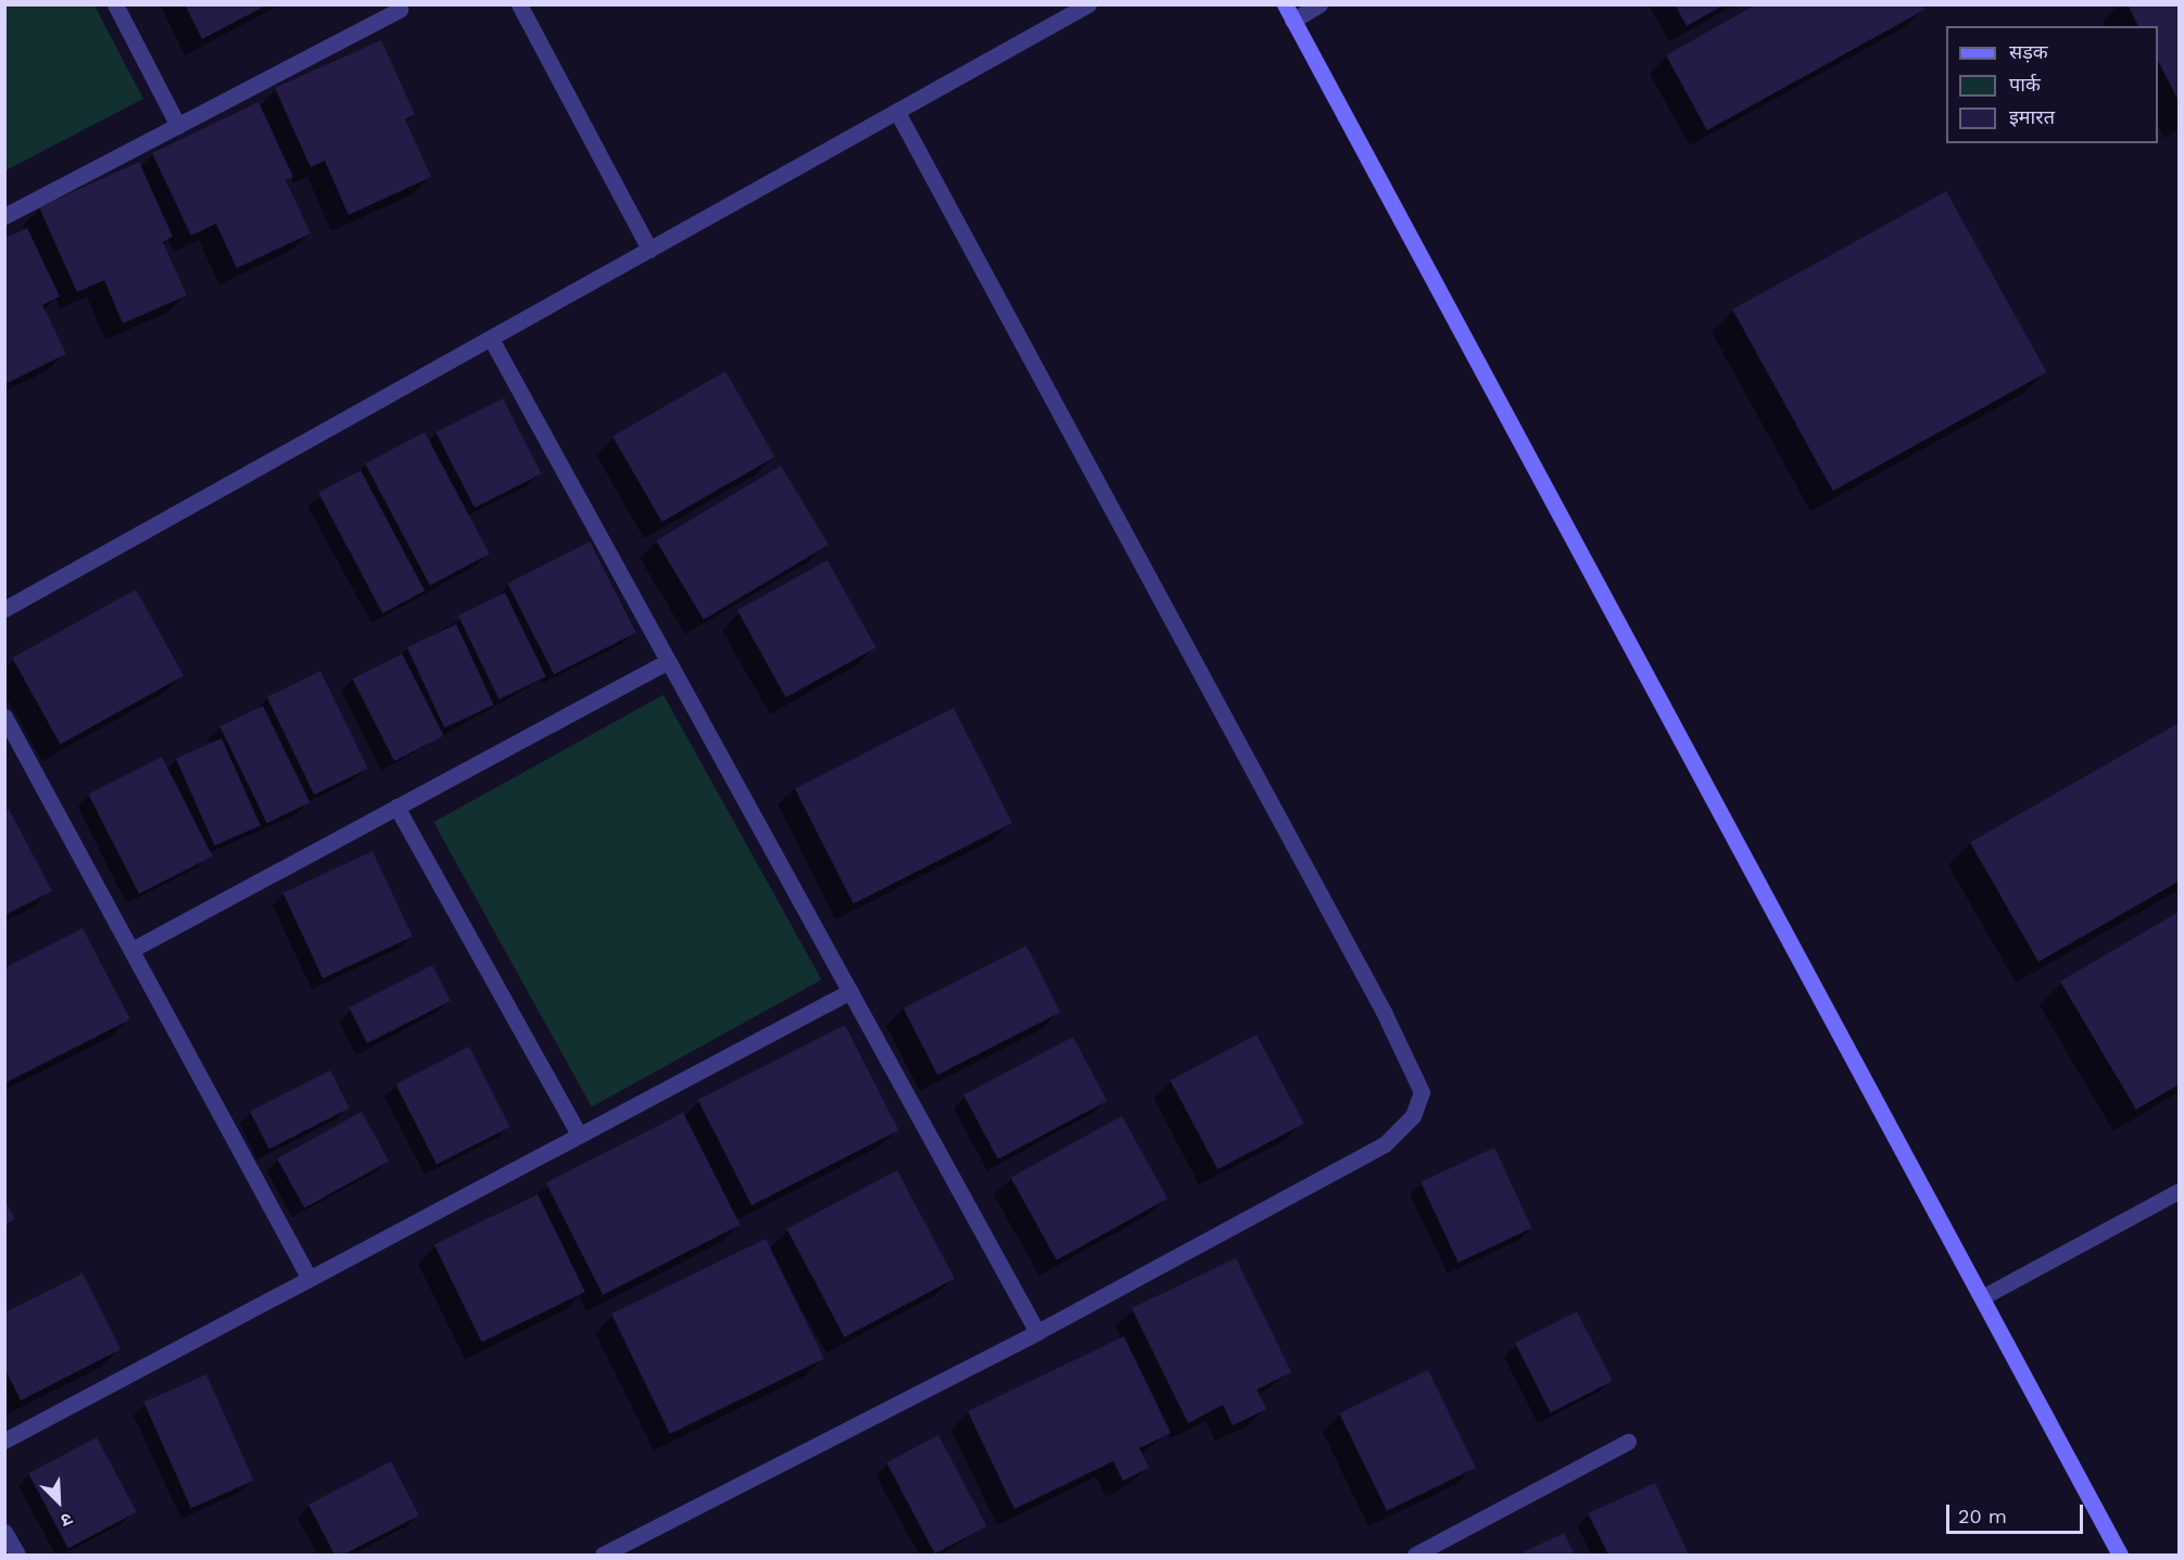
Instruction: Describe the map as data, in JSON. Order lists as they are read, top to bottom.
{
  "legend": ["सड़क", "पार्क", "इमारत"],
  "scale_bar": "20 m",
  "north": "bottom right"
}
